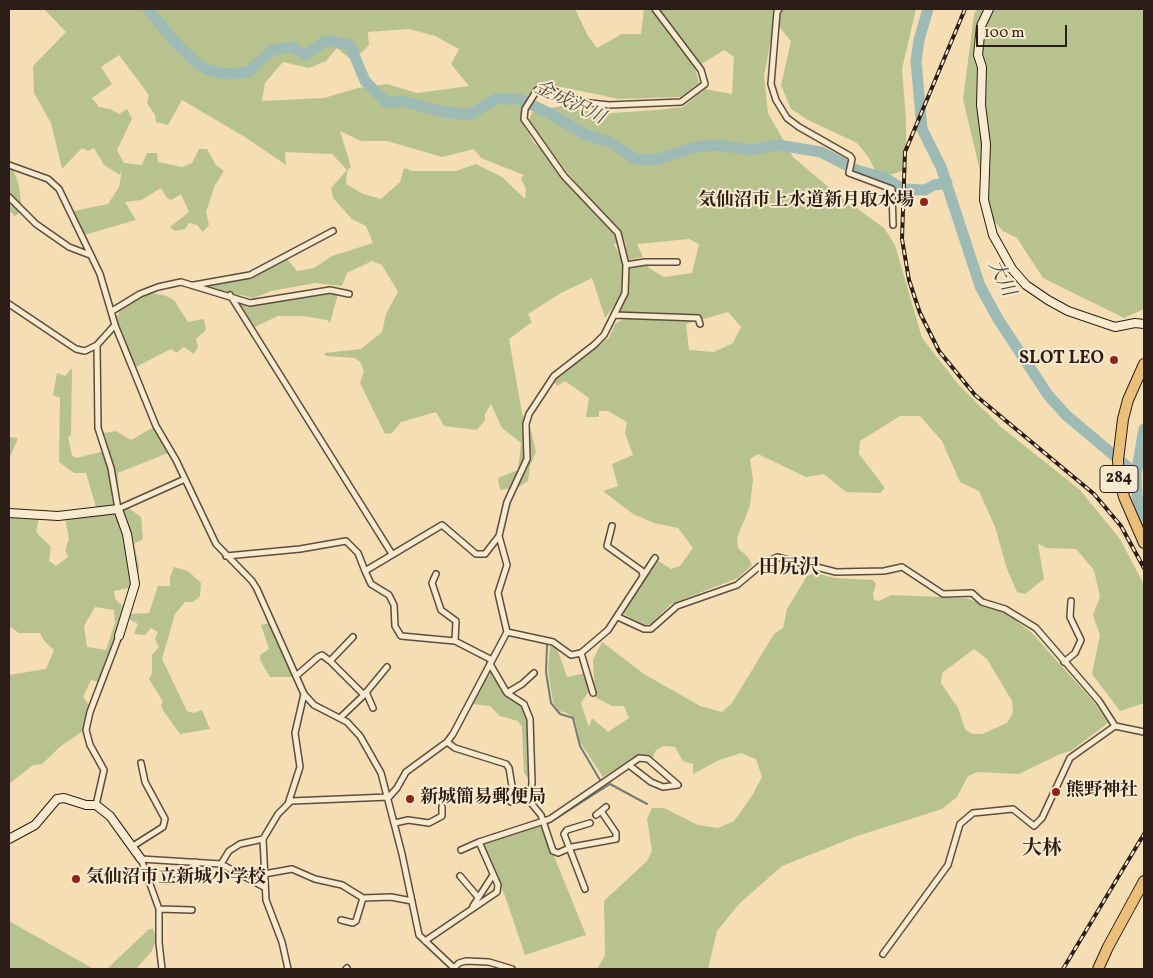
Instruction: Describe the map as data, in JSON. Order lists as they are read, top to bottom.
{
  "streets": {
    "highway": ["284"]
  },
  "districts": ["田尻沢", "大林"],
  "water": ["金成沢川", "大川"],
  "places": [
    "気仙沼市上水道新月取水場",
    "SLOT LEO",
    "熊野神社",
    "新城簡易郵便局",
    "気仙沼市立新城小学校"
  ],
  "scale_bar": "100 m"
}
